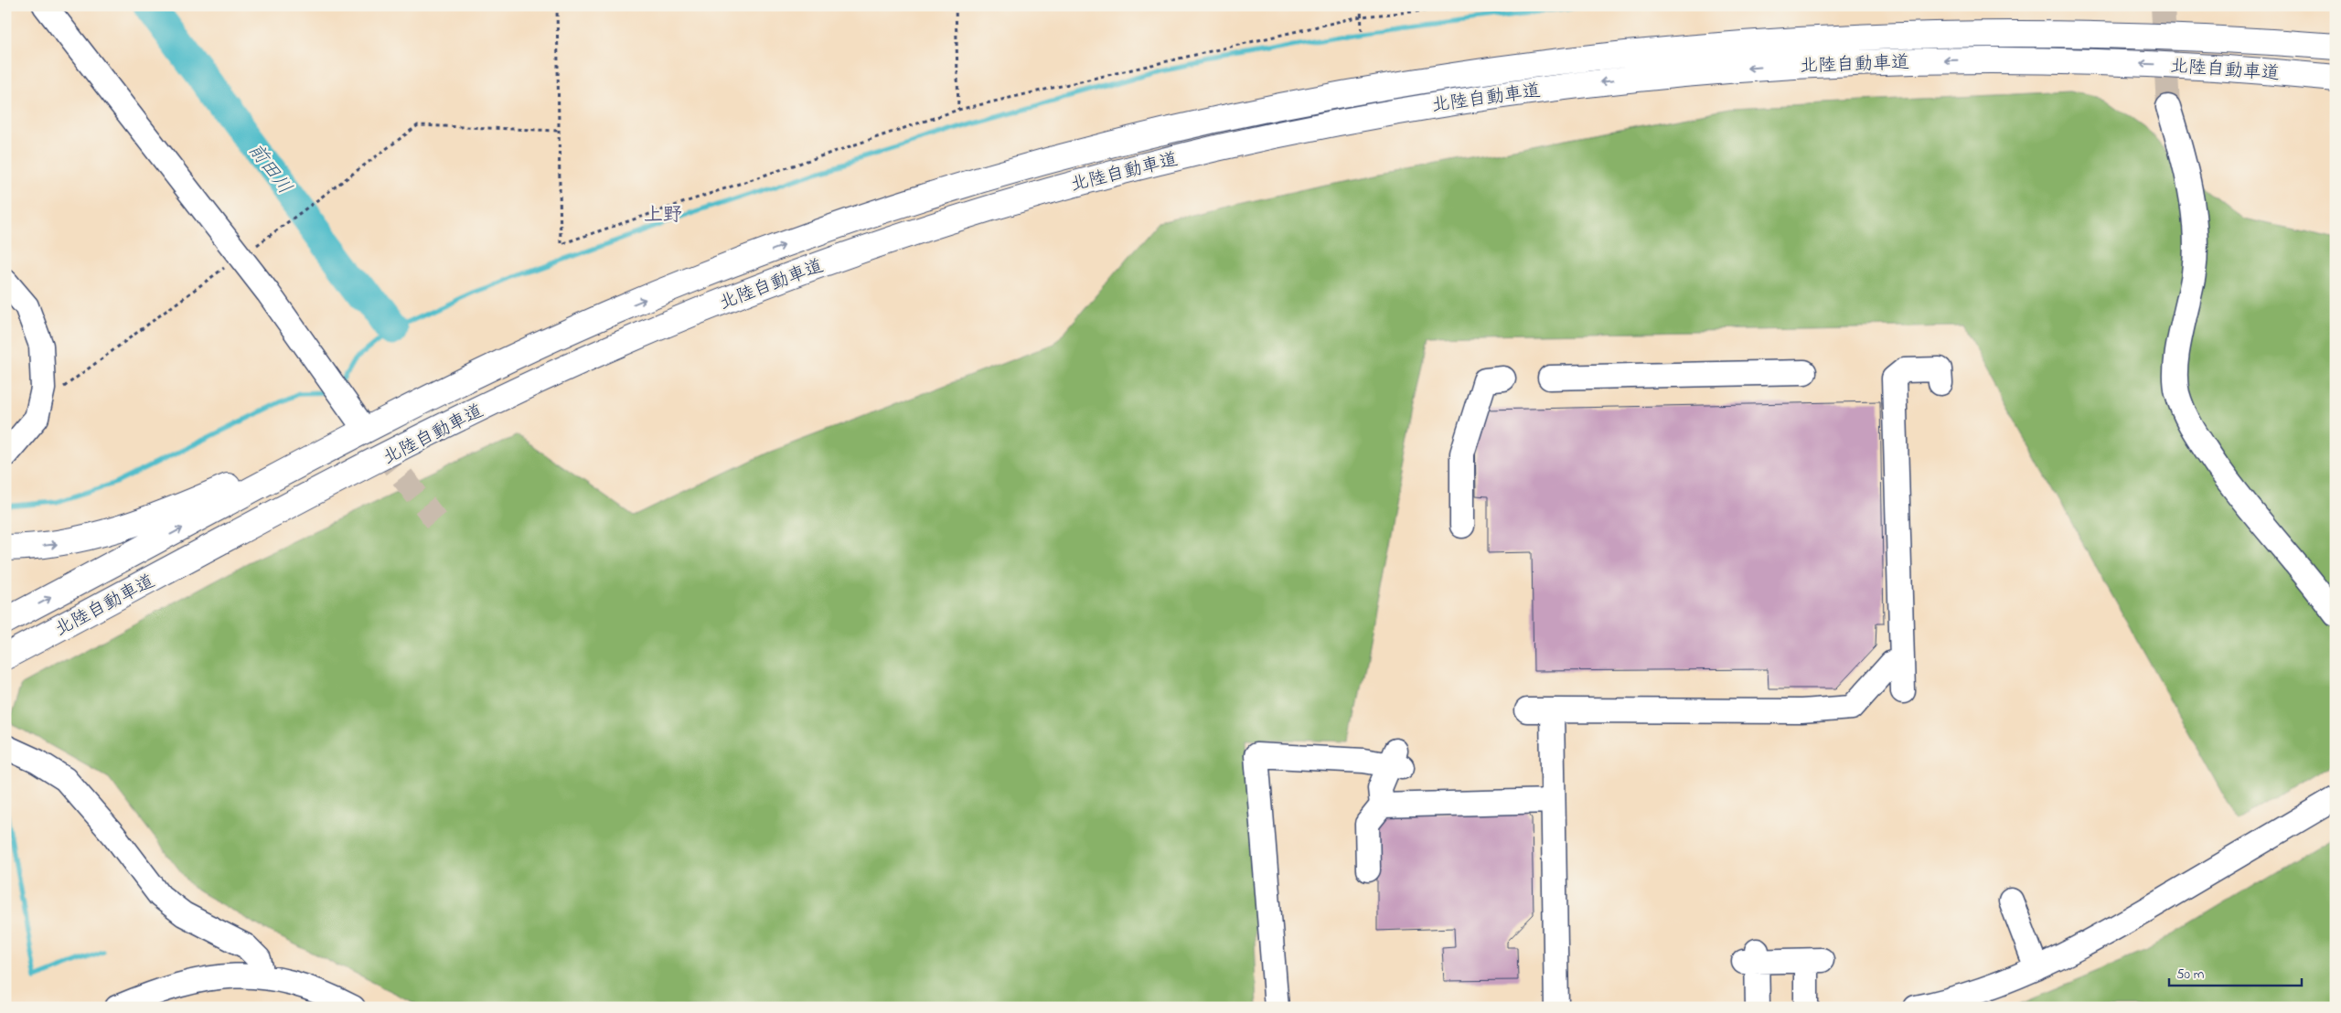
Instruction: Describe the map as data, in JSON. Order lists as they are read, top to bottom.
{
  "streets": {
    "highway": ["北陸自動車道"]
  },
  "districts": ["上野"],
  "water": ["前田川"],
  "scale_bar": "50 m"
}
